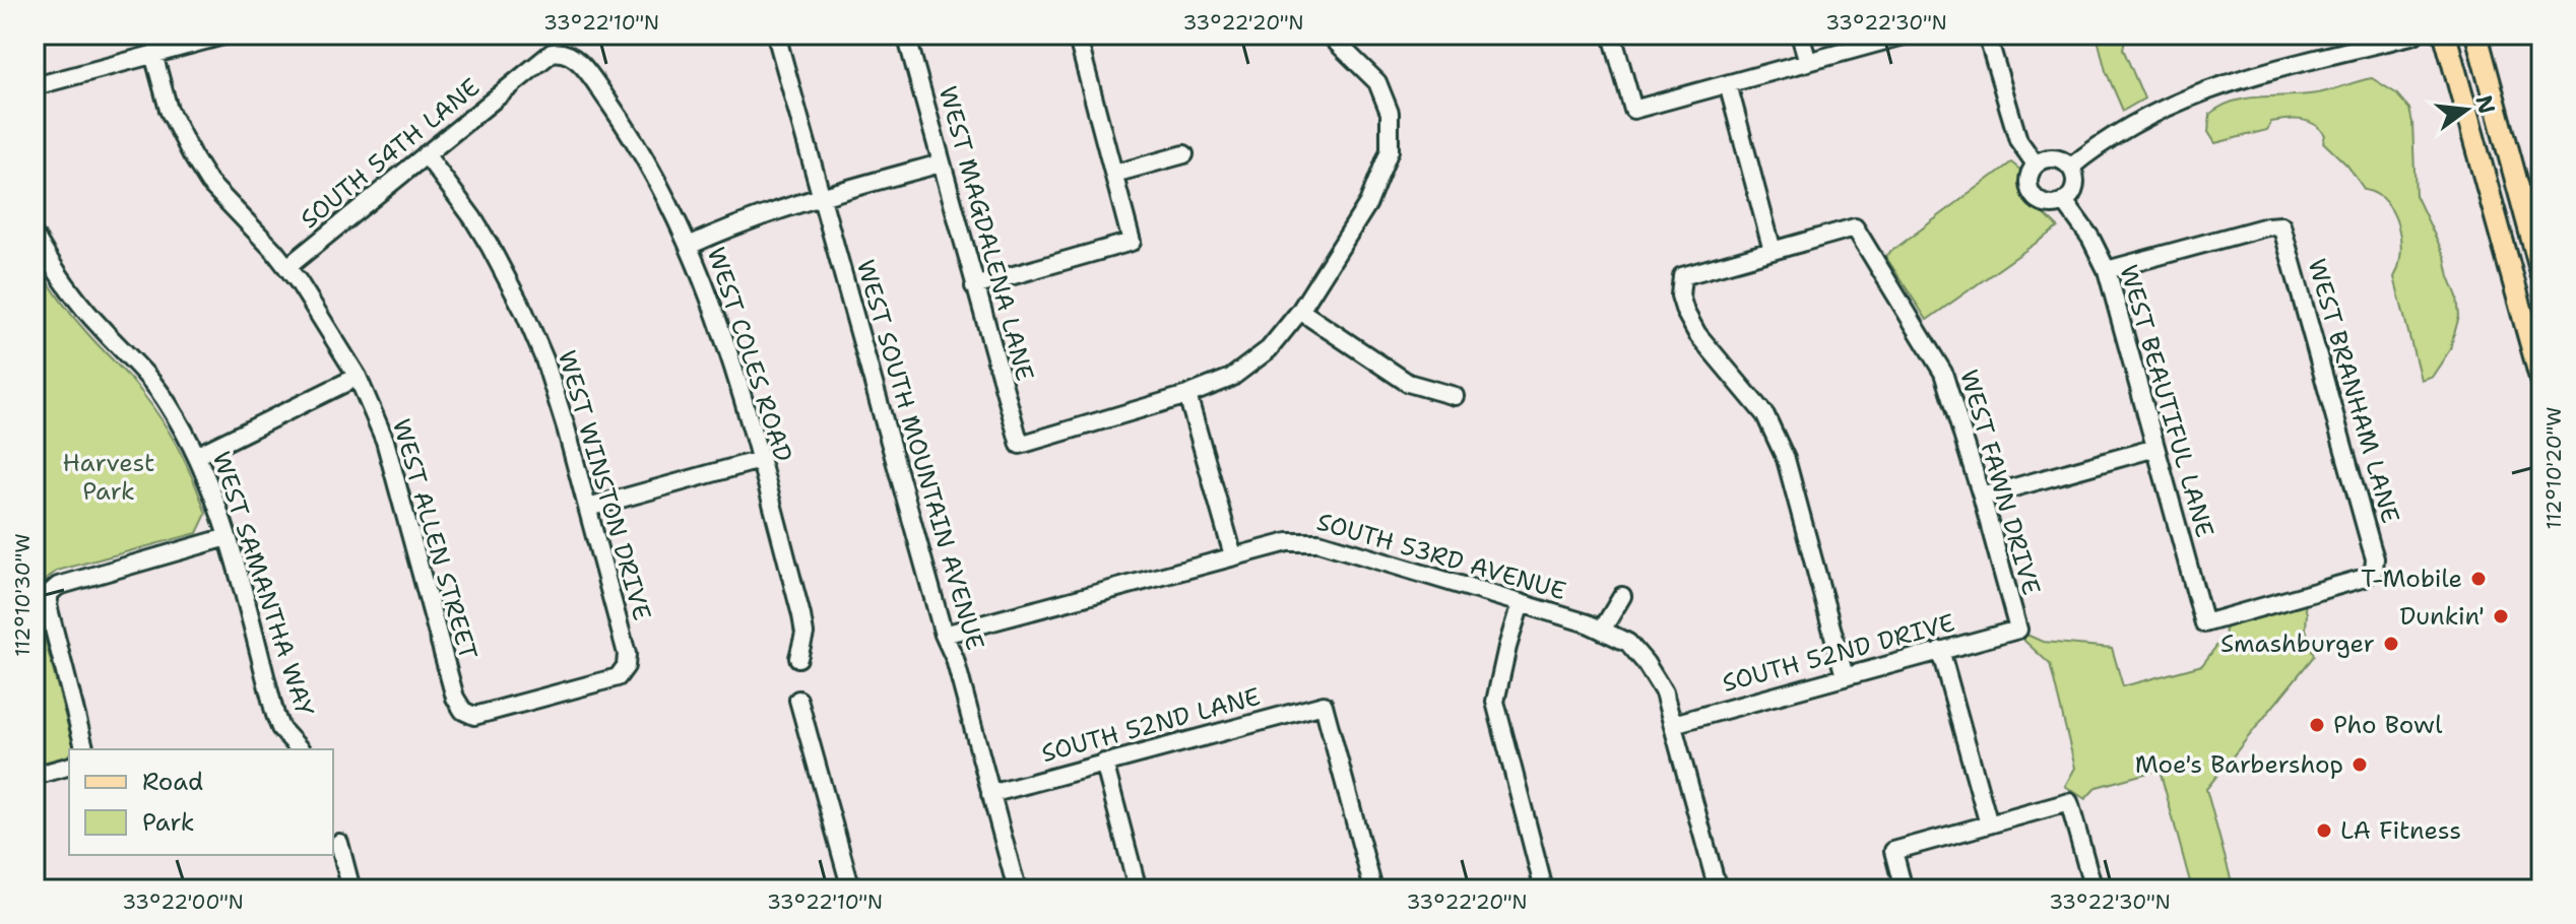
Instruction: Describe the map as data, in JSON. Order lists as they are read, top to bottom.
{
  "streets": {
    "street": [
      "SOUTH 54TH LANE",
      "WEST MAGDALENA LANE",
      "WEST COLES ROAD",
      "WEST BRANHAM LANE",
      "WEST BEAUTIFUL LANE",
      "WEST SOUTH MOUNTAIN AVENUE",
      "WEST FAWN DRIVE",
      "WEST WINSTON DRIVE",
      "WEST ALLEN STREET",
      "SOUTH 53RD AVENUE",
      "WEST SAMANTHA WAY",
      "SOUTH 52ND DRIVE",
      "SOUTH 52ND LANE"
    ]
  },
  "crossings": [
    ["SOUTH 54TH LANE", "WEST COLES ROAD"],
    ["SOUTH 54TH LANE", "WEST WINSTON DRIVE"],
    ["SOUTH 54TH LANE", "WEST ALLEN STREET"],
    ["WEST BRANHAM LANE", "WEST BEAUTIFUL LANE"],
    ["WEST SOUTH MOUNTAIN AVENUE", "SOUTH 53RD AVENUE"],
    ["WEST SOUTH MOUNTAIN AVENUE", "SOUTH 52ND LANE"],
    ["WEST FAWN DRIVE", "SOUTH 52ND DRIVE"],
    ["WEST WINSTON DRIVE", "WEST ALLEN STREET"],
    ["SOUTH 53RD AVENUE", "SOUTH 52ND DRIVE"]
  ],
  "parks": ["Harvest Park"],
  "places": [
    "T-Mobile",
    "Dunkin'",
    "Smashburger",
    "Pho Bowl",
    "Moe's Barbershop",
    "LA Fitness"
  ],
  "legend": ["Road", "Park"],
  "north": "right",
  "coordinates": [
    "33°22'10\"N",
    "33°22'20\"N",
    "33°22'30\"N",
    "112°10'20\"W",
    "112°10'30\"W",
    "33°22'00\"N"
  ]
}
